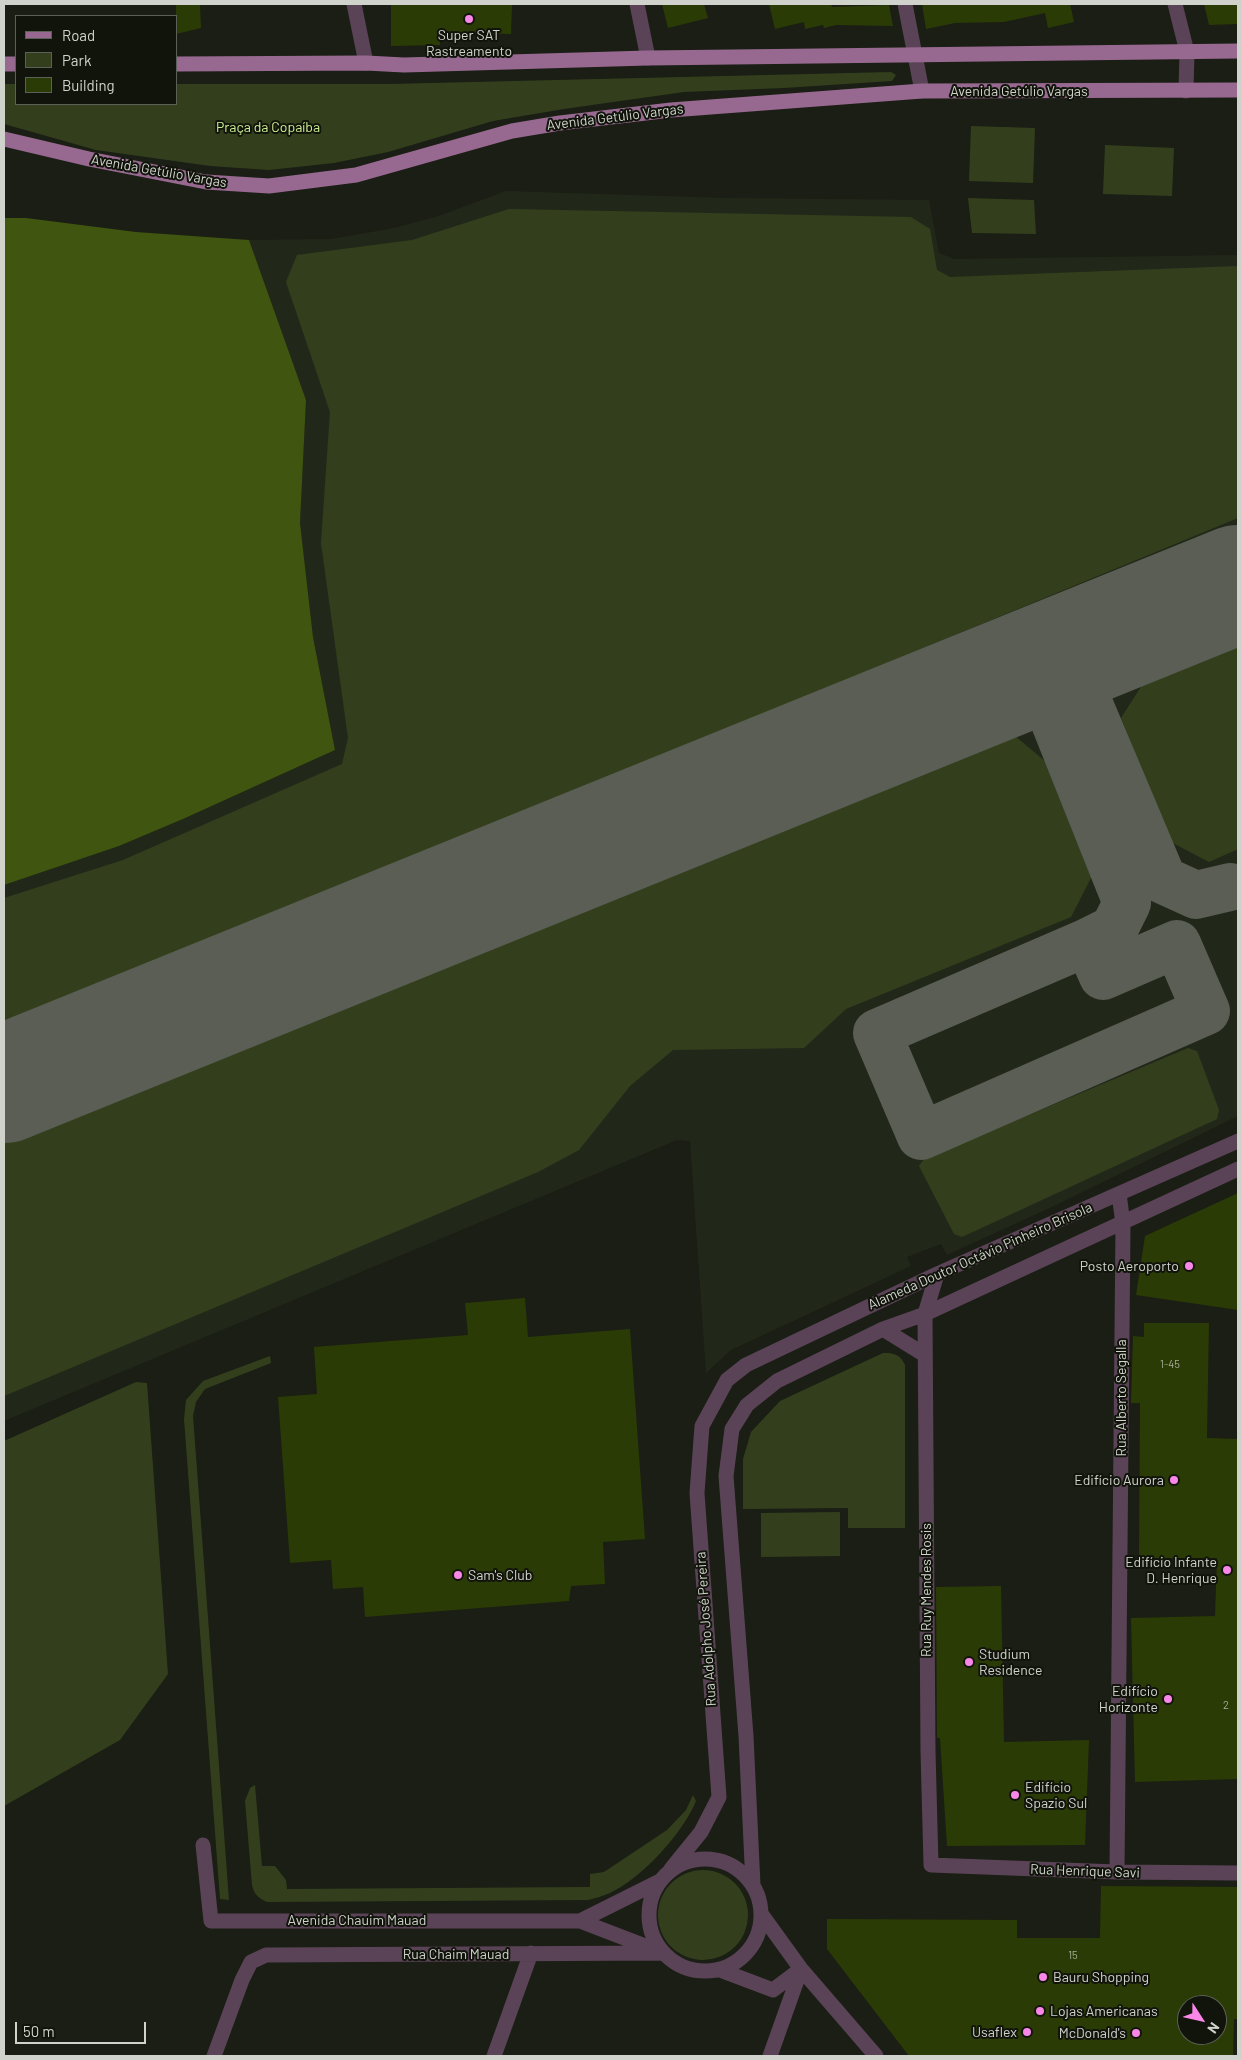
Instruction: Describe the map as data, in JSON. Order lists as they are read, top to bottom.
{
  "streets": {
    "main road": ["Avenida Getúlio Vargas"],
    "street": [
      "Alameda Doutor Octávio Pinheiro Brisola",
      "Rua Alberto Segalla",
      "Rua Ruy Mendes Rosis",
      "Rua Adolpho José Pereira",
      "Rua Henrique Savi",
      "Avenida Chauim Mauad",
      "Rua Chaim Mauad"
    ]
  },
  "crossings": [
    ["Alameda Doutor Octávio Pinheiro Brisola", "Rua Alberto Segalla"],
    ["Alameda Doutor Octávio Pinheiro Brisola", "Rua Ruy Mendes Rosis"],
    ["Alameda Doutor Octávio Pinheiro Brisola", "Rua Adolpho José Pereira"],
    ["Alameda Doutor Octávio Pinheiro Brisola", "Avenida Chauim Mauad"],
    ["Alameda Doutor Octávio Pinheiro Brisola", "Rua Chaim Mauad"],
    ["Rua Alberto Segalla", "Rua Henrique Savi"],
    ["Rua Ruy Mendes Rosis", "Rua Henrique Savi"],
    ["Rua Adolpho José Pereira", "Avenida Chauim Mauad"],
    ["Rua Adolpho José Pereira", "Rua Chaim Mauad"],
    ["Avenida Chauim Mauad", "Rua Chaim Mauad"]
  ],
  "parks": ["Praça da Copaíba"],
  "places": [
    "Super SAT Rastreamento",
    "Posto Aeroporto",
    "Edifício Aurora",
    "Edifício Infante D. Henrique",
    "Sam's Club",
    "Studium Residence",
    "Edifício Horizonte",
    "Edifício Spazio Sul",
    "Bauru Shopping",
    "Lojas Americanas",
    "Usaflex",
    "McDonald's"
  ],
  "house_numbers": ["1-45", "2", "15"],
  "legend": ["Road", "Park", "Building"],
  "scale_bar": "50 m",
  "north": "bottom right"
}
